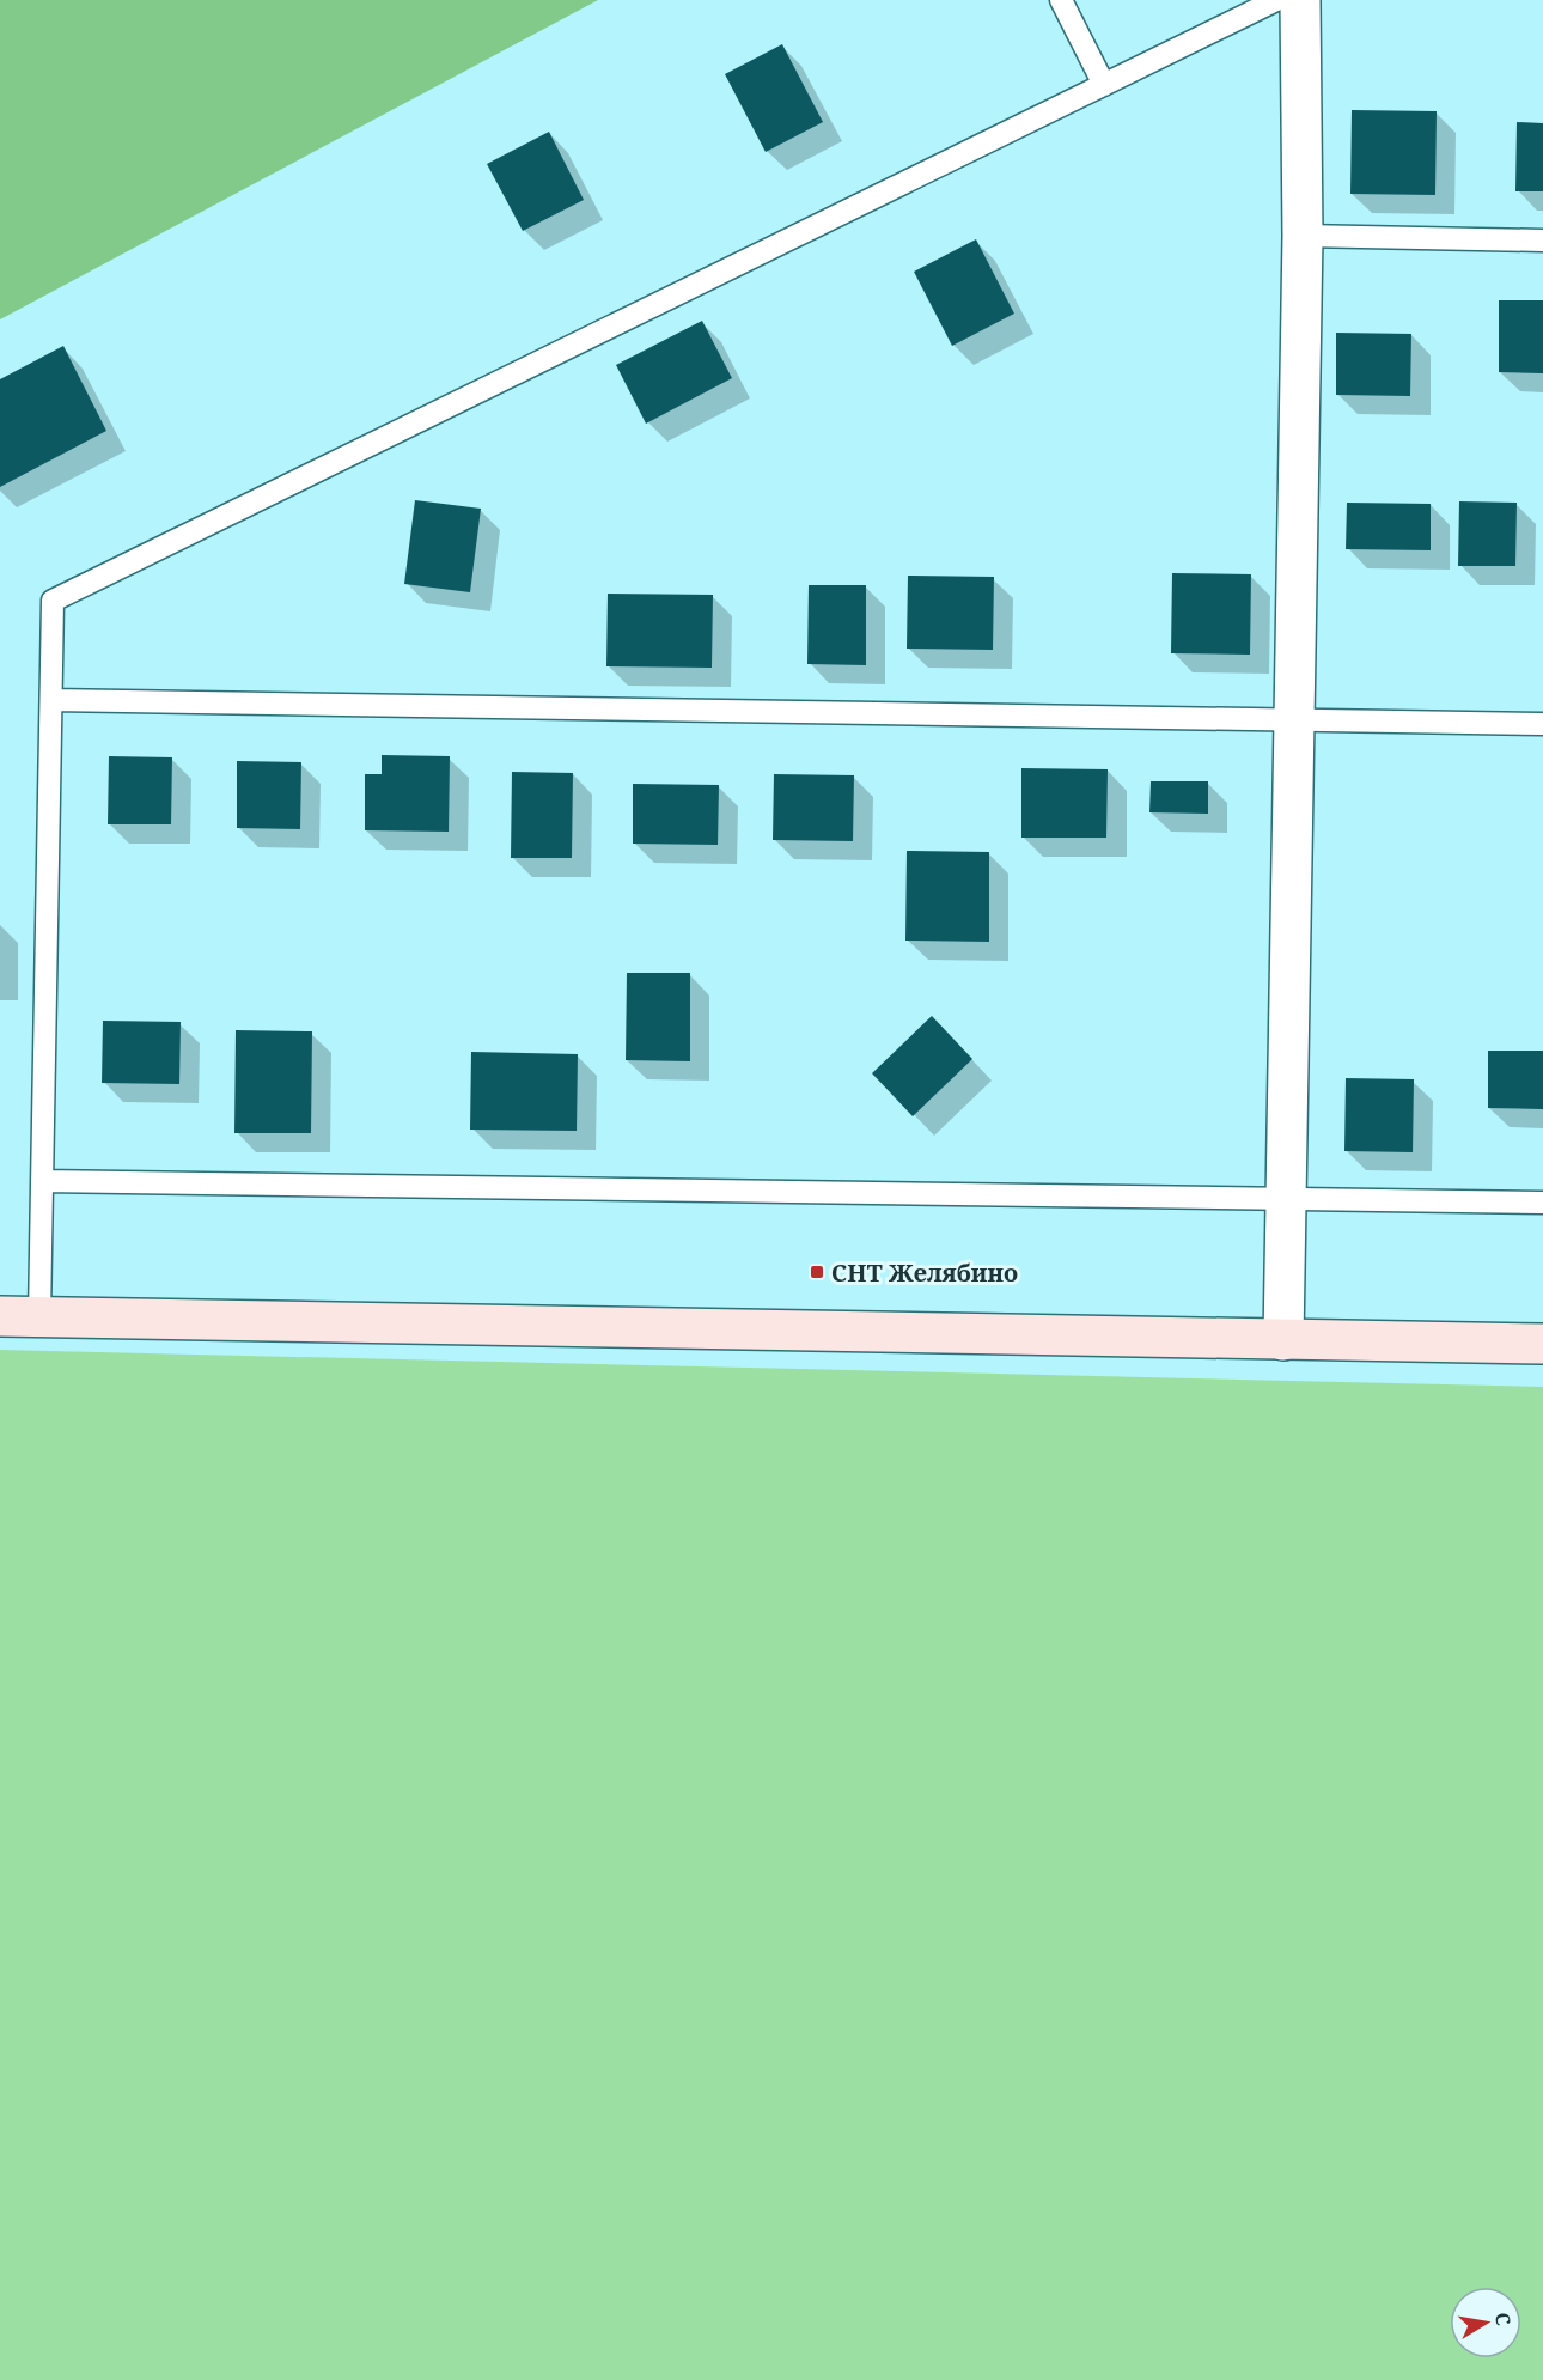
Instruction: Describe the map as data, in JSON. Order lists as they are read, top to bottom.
{
  "places": {
    "transit": ["СНТ Желябино"]
  },
  "north": "right"
}
